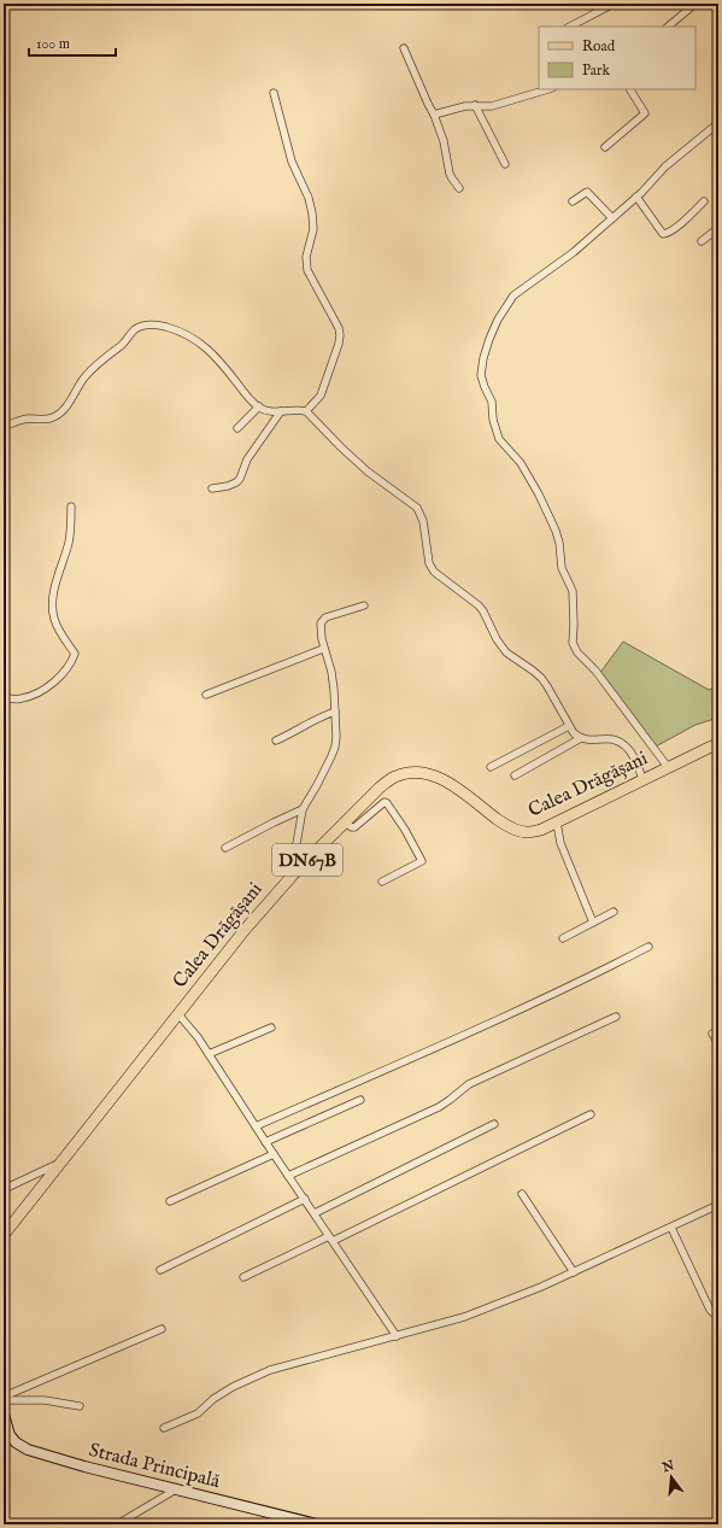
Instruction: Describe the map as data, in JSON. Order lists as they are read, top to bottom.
{
  "streets": {
    "main road": ["Calea Drăgășani", "DN67B"],
    "street": ["Strada Principală"]
  },
  "legend": ["Road", "Park"],
  "scale_bar": "100 m",
  "north": "top"
}
